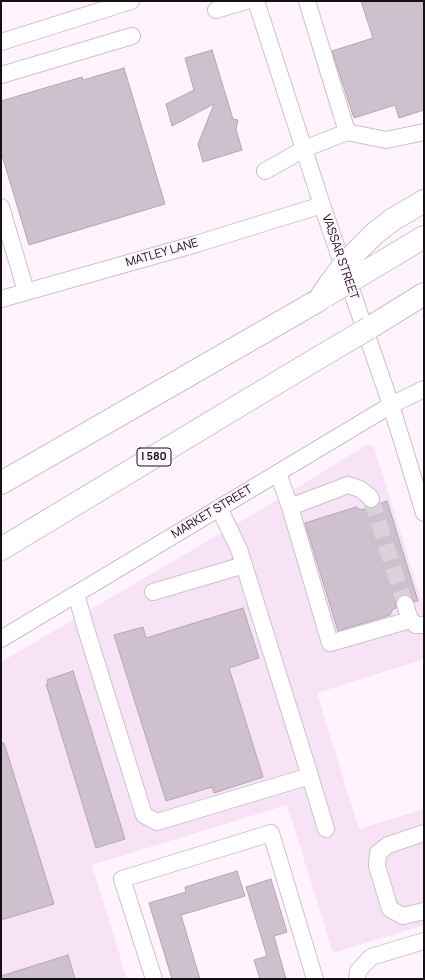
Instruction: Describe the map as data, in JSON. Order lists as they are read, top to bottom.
{
  "streets": {
    "highway": ["I 580"],
    "street": ["MATLEY LANE", "VASSAR STREET", "MARKET STREET"]
  },
  "crossings": [
    ["MATLEY LANE", "VASSAR STREET"],
    ["VASSAR STREET", "MARKET STREET"]
  ]
}
